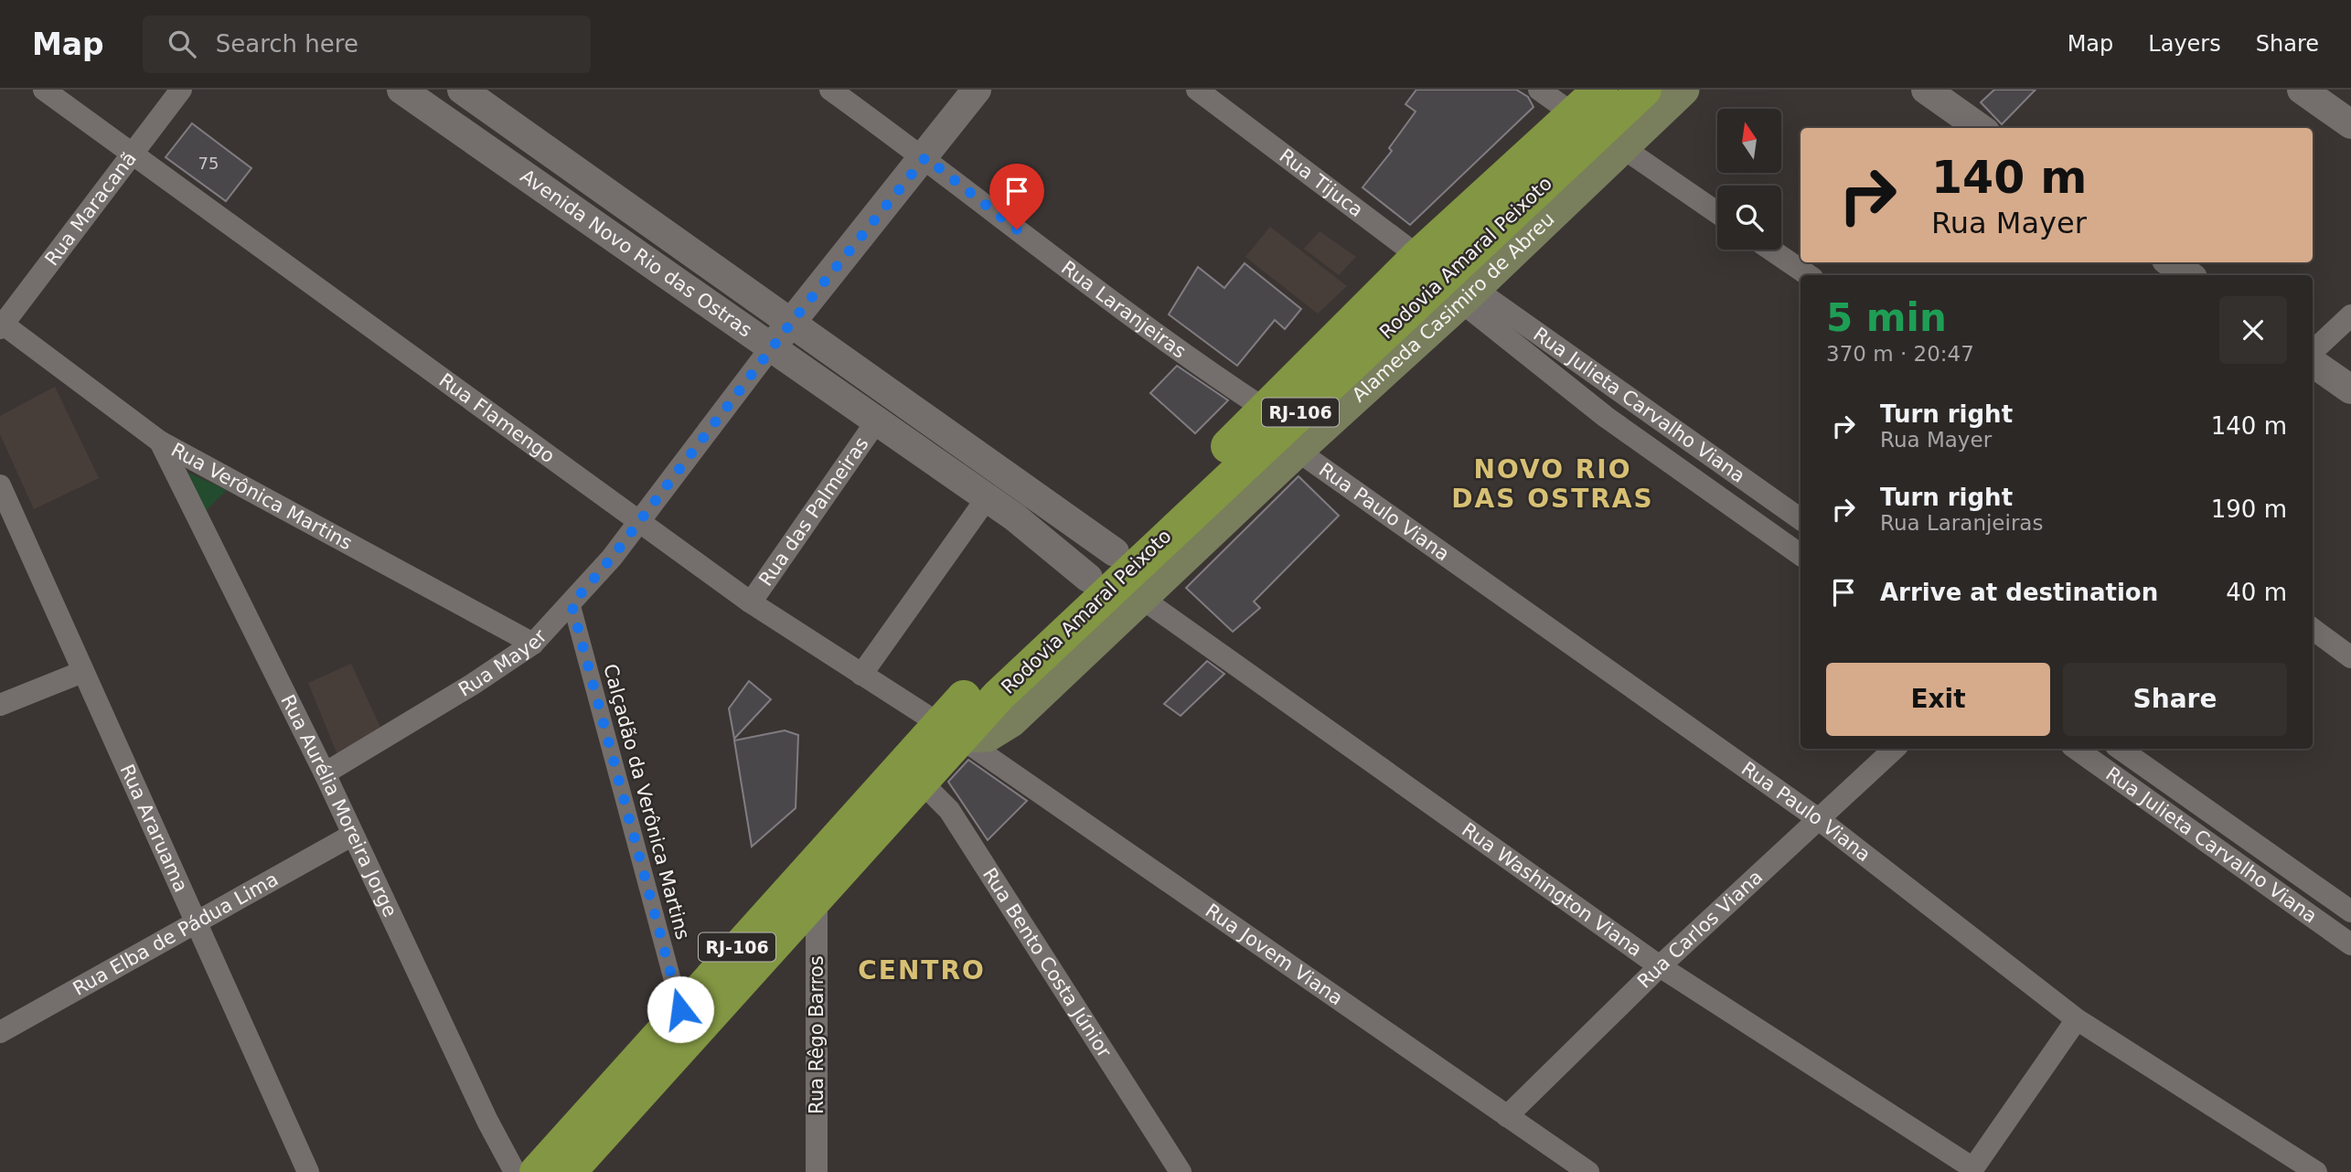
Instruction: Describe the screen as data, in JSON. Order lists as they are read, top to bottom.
{
  "streets": {
    "highway": ["Rodovia Amaral Peixoto", "RJ-106"],
    "main road": ["Alameda Casimiro de Abreu"],
    "street": [
      "Rua Tijuca",
      "Rua Maracanã",
      "Avenida Novo Rio das Ostras",
      "Rua Laranjeiras",
      "Rua Julieta Carvalho Viana",
      "Rua Flamengo",
      "Rua Verônica Martins",
      "Rua das Palmeiras",
      "Rua Paulo Viana",
      "Rua Mayer",
      "Calçadão da Verônica Martins",
      "Rua Aurélia Moreira Jorge",
      "Rua Araruama",
      "Rua Washington Viana",
      "Rua Carlos Viana",
      "Rua Elba de Pádua Lima",
      "Rua Jovem Viana",
      "Rua Bento Costa Júnior",
      "Rua Rêgo Barros"
    ]
  },
  "crossings": [
    ["Rua Tijuca", "Rodovia Amaral Peixoto"],
    ["Rua Tijuca", "Alameda Casimiro de Abreu"],
    ["Rua Tijuca", "Rua Julieta Carvalho Viana"],
    ["Rua Maracanã", "Rua Flamengo"],
    ["Rua Maracanã", "Rua Verônica Martins"],
    ["Avenida Novo Rio das Ostras", "Rodovia Amaral Peixoto"],
    ["Avenida Novo Rio das Ostras", "Rua das Palmeiras"],
    ["Avenida Novo Rio das Ostras", "Rua Mayer"],
    ["Rodovia Amaral Peixoto", "Alameda Casimiro de Abreu"],
    ["Rodovia Amaral Peixoto", "Rua Laranjeiras"],
    ["Rodovia Amaral Peixoto", "Rua Julieta Carvalho Viana"],
    ["Rodovia Amaral Peixoto", "Rua Flamengo"],
    ["Rodovia Amaral Peixoto", "Calçadão da Verônica Martins"],
    ["Rodovia Amaral Peixoto", "Rua Jovem Viana"],
    ["Rodovia Amaral Peixoto", "Rua Bento Costa Júnior"],
    ["Rodovia Amaral Peixoto", "Rua Rêgo Barros"],
    ["Alameda Casimiro de Abreu", "Rua Julieta Carvalho Viana"],
    ["Alameda Casimiro de Abreu", "Rua Flamengo"],
    ["Alameda Casimiro de Abreu", "Rua Paulo Viana"],
    ["Alameda Casimiro de Abreu", "Rua Washington Viana"],
    ["Alameda Casimiro de Abreu", "Rua Jovem Viana"],
    ["Rua Laranjeiras", "Rua Mayer"],
    ["Rua Flamengo", "Rua das Palmeiras"],
    ["Rua Flamengo", "Rua Mayer"],
    ["Rua Flamengo", "Rua Jovem Viana"],
    ["Rua Verônica Martins", "Rua Mayer"],
    ["Rua Verônica Martins", "Rua Aurélia Moreira Jorge"],
    ["Rua Paulo Viana", "Rua Carlos Viana"],
    ["Rua Mayer", "Calçadão da Verônica Martins"],
    ["Rua Mayer", "Rua Aurélia Moreira Jorge"],
    ["Rua Aurélia Moreira Jorge", "Rua Elba de Pádua Lima"],
    ["Rua Araruama", "Rua Elba de Pádua Lima"],
    ["Rua Washington Viana", "Rua Carlos Viana"],
    ["Rua Carlos Viana", "Rua Jovem Viana"]
  ],
  "districts": ["NOVO RIO DAS OSTRAS", "CENTRO"],
  "house_numbers": ["75"],
  "north": "top",
  "page": {
    "header": "Map",
    "search": "Search here",
    "nav": ["Map", "Layers", "Share"],
    "turn": ["140 m", "Rua Mayer"],
    "heading": ["5 min", "370 m · 20:47"],
    "list": [
      {
        "name": "Turn right",
        "note": "Rua Mayer",
        "value": "140 m"
      },
      {
        "name": "Turn right",
        "note": "Rua Laranjeiras",
        "value": "190 m"
      },
      {
        "name": "Arrive at destination",
        "value": "40 m"
      }
    ],
    "buttons": ["Exit", "Share"]
  }
}
